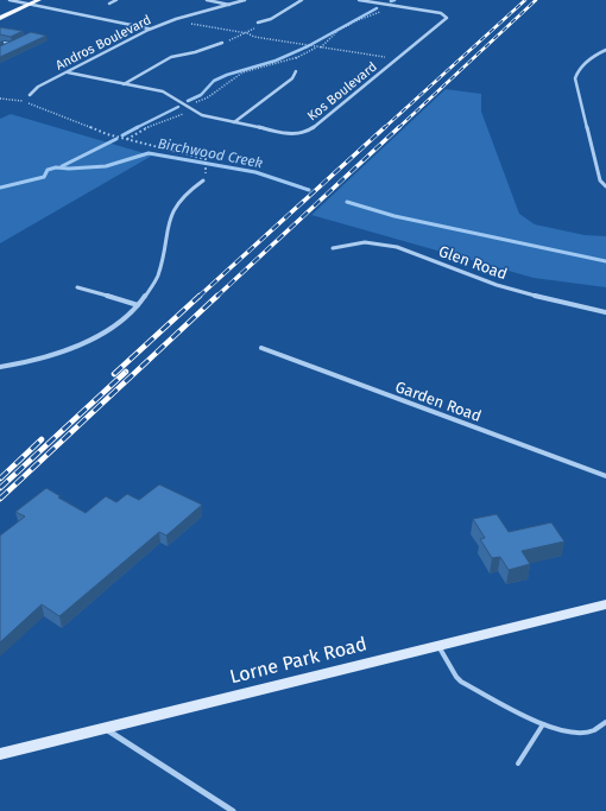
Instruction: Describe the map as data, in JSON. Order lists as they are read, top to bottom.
{
  "streets": {
    "street": [
      "Andros Boulevard",
      "Kos Boulevard",
      "Glen Road",
      "Garden Road",
      "Lorne Park Road"
    ]
  },
  "crossings": [
    ["Andros Boulevard", "Kos Boulevard"]
  ],
  "water": ["Birchwood Creek"]
}
